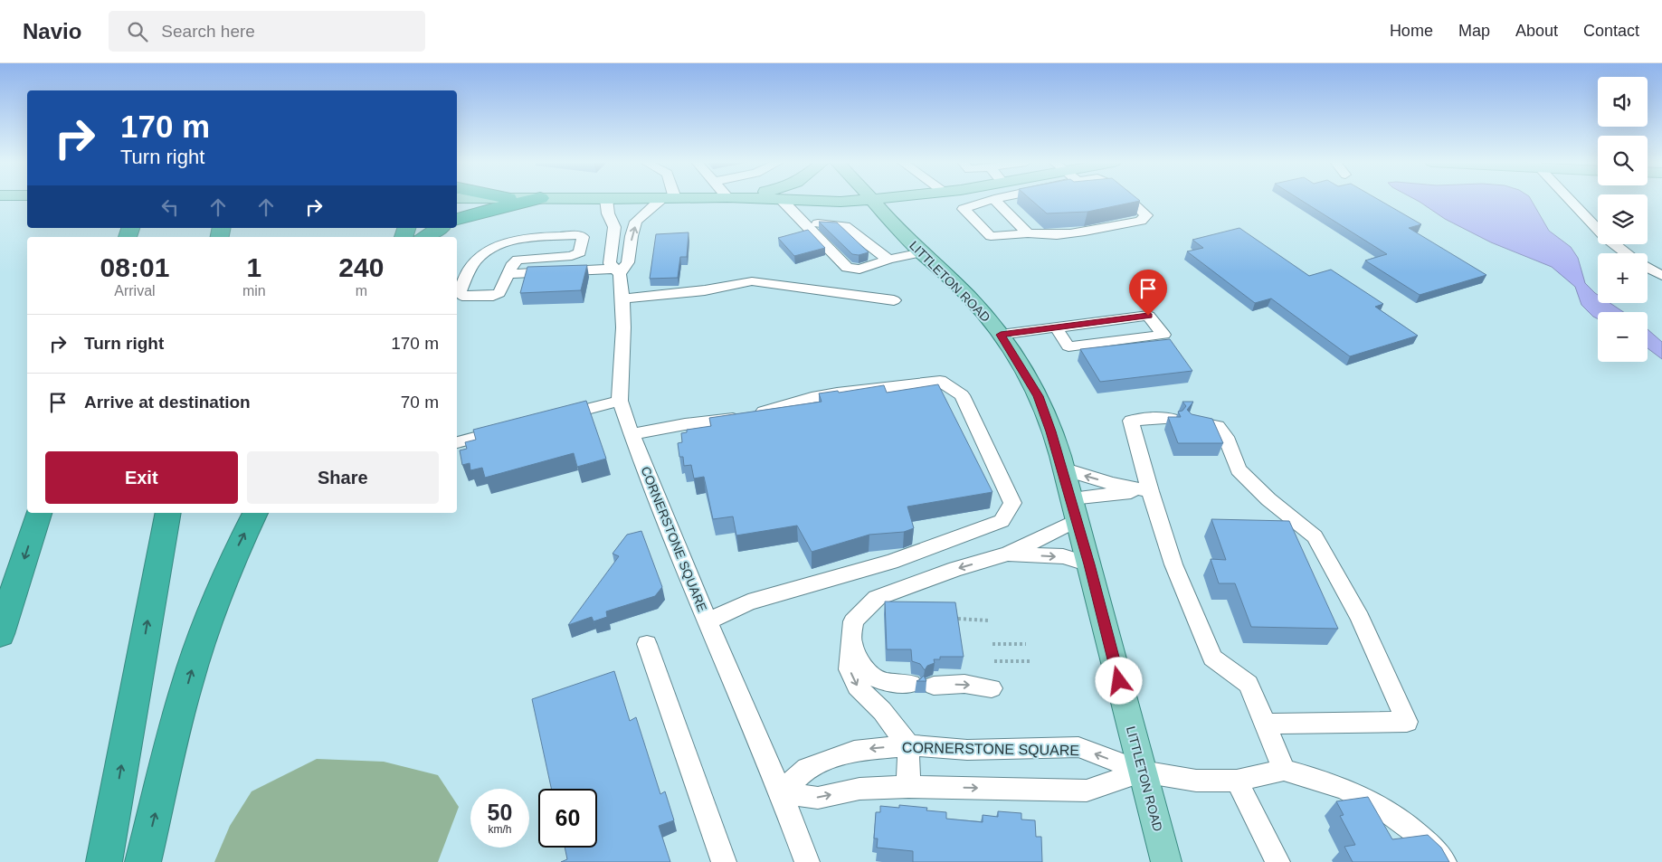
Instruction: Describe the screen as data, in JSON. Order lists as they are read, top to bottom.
{
  "streets": {
    "main road": ["LITTLETON ROAD"],
    "street": ["CORNERSTONE SQUARE"]
  },
  "crossings": [
    ["LITTLETON ROAD", "CORNERSTONE SQUARE"]
  ],
  "page": {
    "header": "Navio",
    "search": "Search here",
    "nav": [
      "Home",
      "Map",
      "About",
      "Contact"
    ],
    "map_buttons": ["+", "−"],
    "turn": ["170 m", "Turn right"],
    "eta": [
      "08:01",
      "Arrival",
      "1",
      "min",
      "240",
      "m"
    ],
    "list": [
      {
        "name": "Turn right",
        "value": "170 m"
      },
      {
        "name": "Arrive at destination",
        "value": "70 m"
      }
    ],
    "buttons": ["Exit", "Share"],
    "speed": "50 km/h",
    "limit": "60"
  }
}
